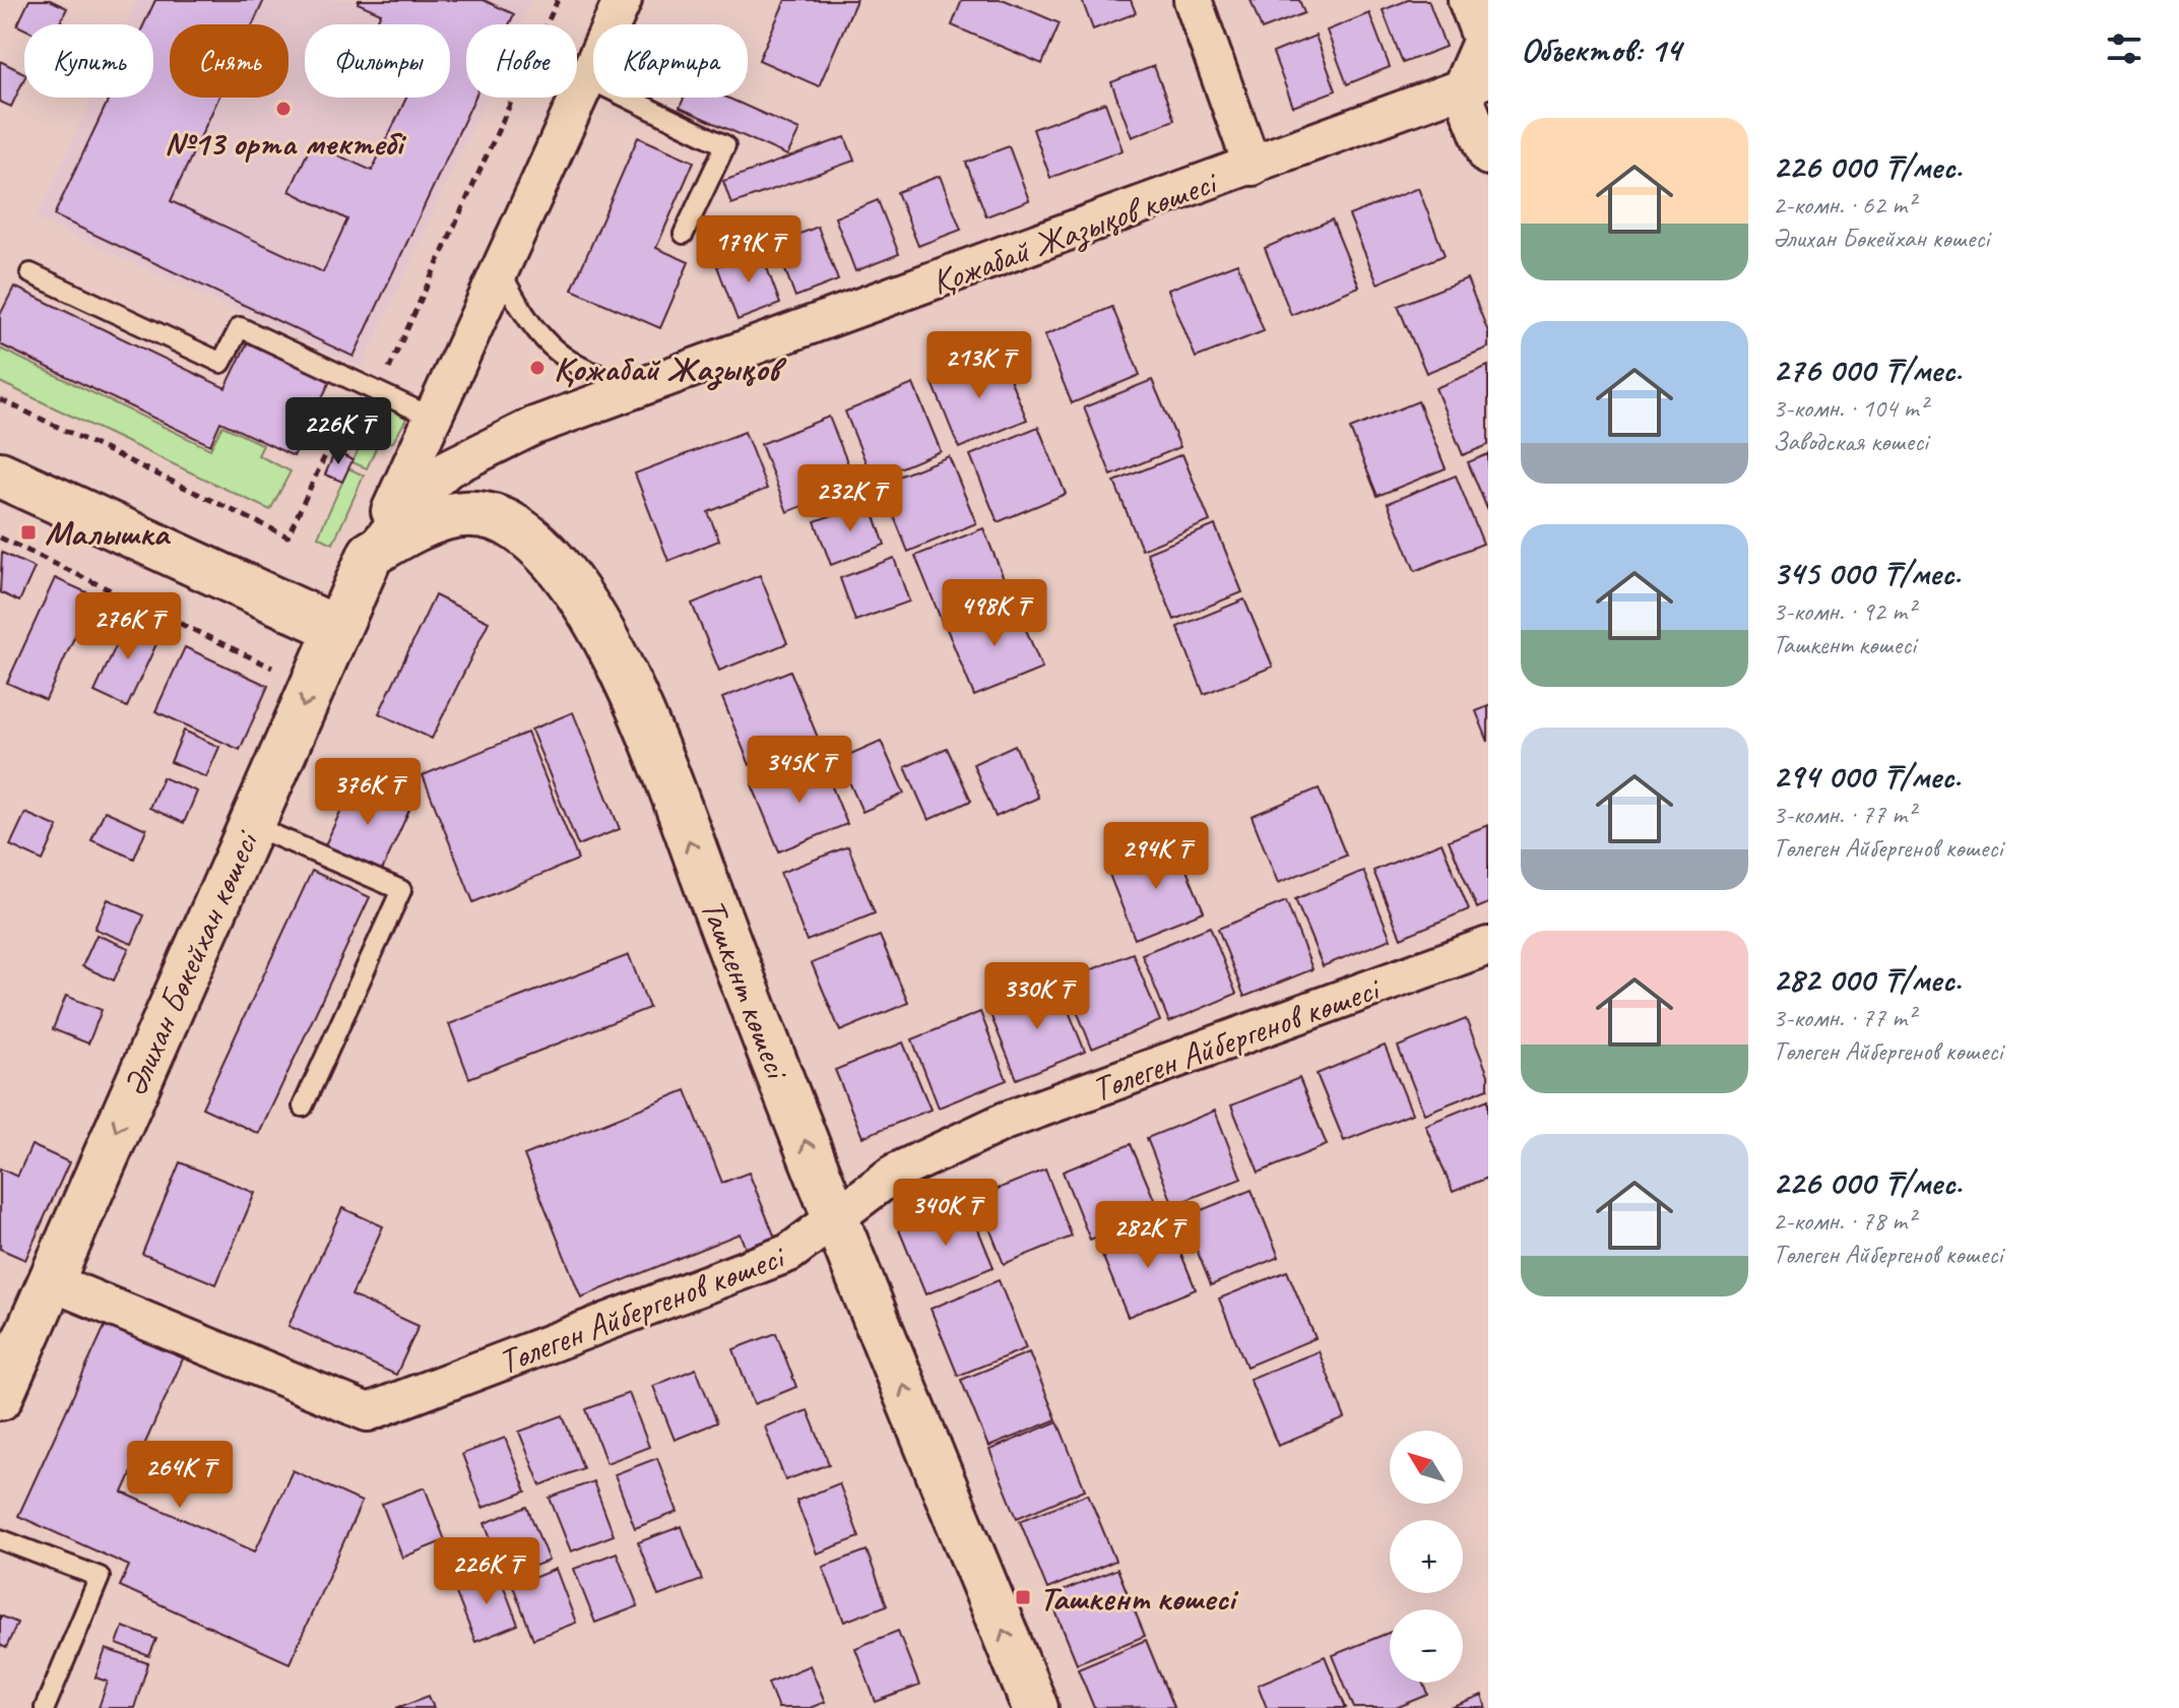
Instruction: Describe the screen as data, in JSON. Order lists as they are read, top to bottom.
{
  "streets": {
    "main road": ["Әлихан Бөкейхан көшесі", "Ташкент көшесі"],
    "street": ["Қожабай Жазықов көшесі", "Төлеген Айбергенов көшесі"]
  },
  "crossings": [
    ["Қожабай Жазықов көшесі", "Әлихан Бөкейхан көшесі"],
    ["Қожабай Жазықов көшесі", "Ташкент көшесі"],
    ["Әлихан Бөкейхан көшесі", "Ташкент көшесі"],
    ["Әлихан Бөкейхан көшесі", "Төлеген Айбергенов көшесі"],
    ["Ташкент көшесі", "Төлеген Айбергенов көшесі"]
  ],
  "one_way": ["Әлихан Бөкейхан көшесі", "Ташкент көшесі"],
  "places": {
    "other": ["№13 орта мектебі", "Қожабай Жазықов"],
    "transit": ["Малышка", "Ташкент көшесі"]
  },
  "north": "top left",
  "page": {
    "heading": "Объектов: 14",
    "chip": [
      "Купить",
      "Снять",
      "Фильтры",
      "Новое",
      "Квартира"
    ],
    "list": [
      {
        "name": "226 000 ₸/мес.",
        "note": "2-комн. · 62 m² · Әлихан Бөкейхан көшесі"
      },
      {
        "name": "276 000 ₸/мес.",
        "note": "3-комн. · 104 m² · Заводская көшесі"
      },
      {
        "name": "345 000 ₸/мес.",
        "note": "3-комн. · 92 m² · Ташкент көшесі"
      },
      {
        "name": "294 000 ₸/мес.",
        "note": "3-комн. · 77 m² · Төлеген Айбергенов көшесі"
      },
      {
        "name": "282 000 ₸/мес.",
        "note": "3-комн. · 77 m² · Төлеген Айбергенов көшесі"
      },
      {
        "name": "226 000 ₸/мес.",
        "note": "2-комн. · 78 m² · Төлеген Айбергенов көшесі"
      }
    ],
    "price": [
      "179K ₸",
      "213K ₸",
      "226K ₸",
      "232K ₸",
      "498K ₸",
      "276K ₸",
      "345K ₸",
      "376K ₸",
      "294K ₸",
      "330K ₸",
      "340K ₸",
      "282K ₸",
      "264K ₸",
      "226K ₸"
    ],
    "map_buttons": ["+", "−"]
  }
}
